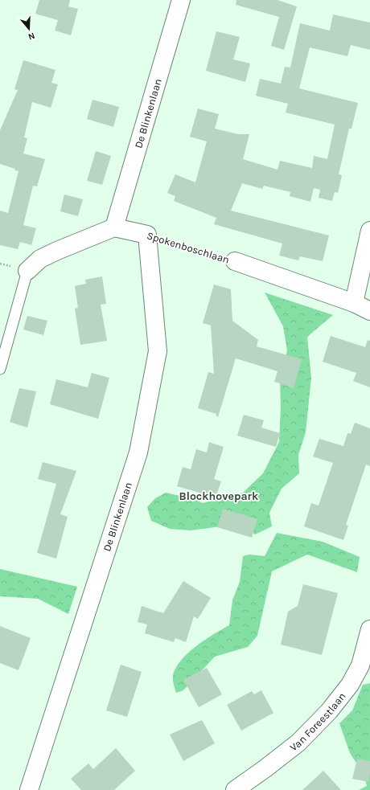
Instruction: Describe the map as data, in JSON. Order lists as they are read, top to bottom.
{
  "streets": {
    "street": ["De Blinkenlaan", "Spokenboschlaan", "Van Foreestlaan"]
  },
  "crossings": [
    ["De Blinkenlaan", "Spokenboschlaan"]
  ],
  "districts": ["Blockhovepark"],
  "north": "bottom"
}
